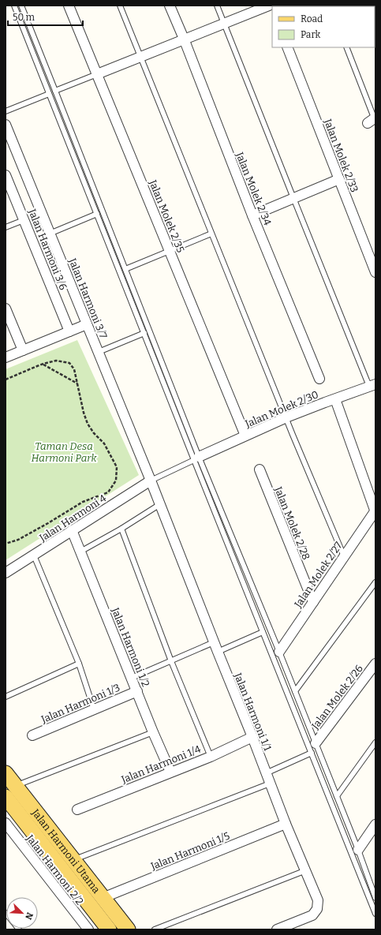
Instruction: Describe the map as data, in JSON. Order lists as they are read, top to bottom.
{
  "streets": {
    "main road": ["Jalan Harmoni Utama"],
    "street": [
      "Jalan Molek 2/33",
      "Jalan Molek 2/34",
      "Jalan Molek 2/35",
      "Jalan Harmoni 3/6",
      "Jalan Harmoni 3/7",
      "Jalan Molek 2/30",
      "Jalan Harmoni 4",
      "Jalan Molek 2/28",
      "Jalan Molek 2/27",
      "Jalan Harmoni 1/2",
      "Jalan Molek 2/26",
      "Jalan Harmoni 1/3",
      "Jalan Harmoni 1/1",
      "Jalan Harmoni 1/4",
      "Jalan Harmoni 1/5",
      "Jalan Harmoni 2/2"
    ]
  },
  "crossings": [
    ["Jalan Molek 2/35", "Jalan Molek 2/30"],
    ["Jalan Harmoni 3/7", "Jalan Harmoni 4"],
    ["Jalan Harmoni 3/7", "Jalan Harmoni 1/1"],
    ["Jalan Harmoni 4", "Jalan Harmoni 1/2"],
    ["Jalan Harmoni 4", "Jalan Harmoni 1/1"],
    ["Jalan Molek 2/28", "Jalan Molek 2/27"],
    ["Jalan Harmoni 1/2", "Jalan Harmoni 1/3"],
    ["Jalan Harmoni 1/2", "Jalan Harmoni 1/4"],
    ["Jalan Harmoni 1/1", "Jalan Harmoni 1/4"],
    ["Jalan Harmoni 1/1", "Jalan Harmoni 1/5"],
    ["Jalan Harmoni 1/5", "Jalan Harmoni Utama"]
  ],
  "parks": ["Taman Desa Harmoni Park"],
  "legend": ["Road", "Park"],
  "scale_bar": "50 m",
  "north": "bottom right"
}
